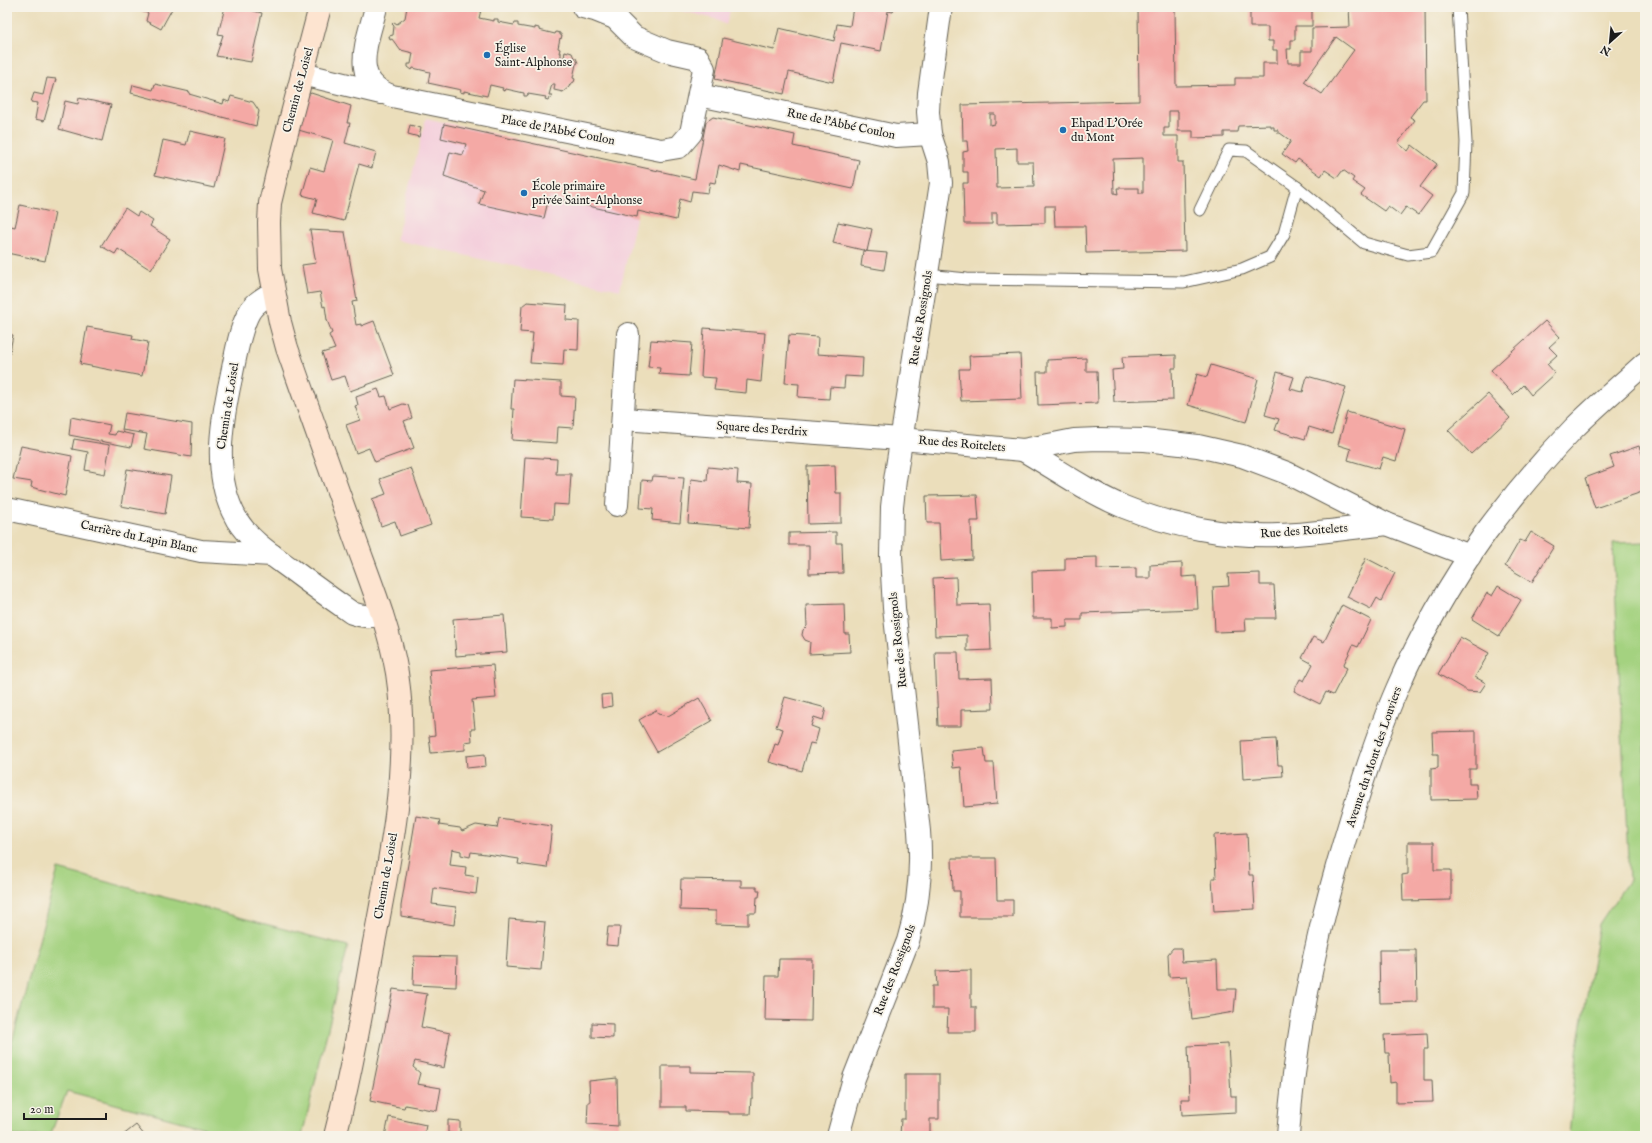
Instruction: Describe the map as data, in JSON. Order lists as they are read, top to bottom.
{
  "streets": {
    "street": [
      "Chemin de Loisel",
      "Rue de l'Abbé Coulon",
      "Place de l'Abbé Coulon",
      "Rue des Rossignols",
      "Square des Perdrix",
      "Rue des Roitelets",
      "Carrière du Lapin Blanc",
      "Avenue du Mont des Louviers"
    ]
  },
  "crossings": [
    ["Chemin de Loisel", "Place de l'Abbé Coulon"],
    ["Chemin de Loisel", "Carrière du Lapin Blanc"],
    ["Rue de l'Abbé Coulon", "Place de l'Abbé Coulon"],
    ["Rue de l'Abbé Coulon", "Rue des Rossignols"],
    ["Rue des Rossignols", "Square des Perdrix"],
    ["Rue des Rossignols", "Rue des Roitelets"],
    ["Square des Perdrix", "Rue des Roitelets"],
    ["Rue des Roitelets", "Avenue du Mont des Louviers"]
  ],
  "places": ["Église Saint-Alphonse", "Ehpad L'Orée du Mont", "École primaire privée Saint-Alphonse"],
  "scale_bar": "20 m",
  "north": "bottom left"
}
